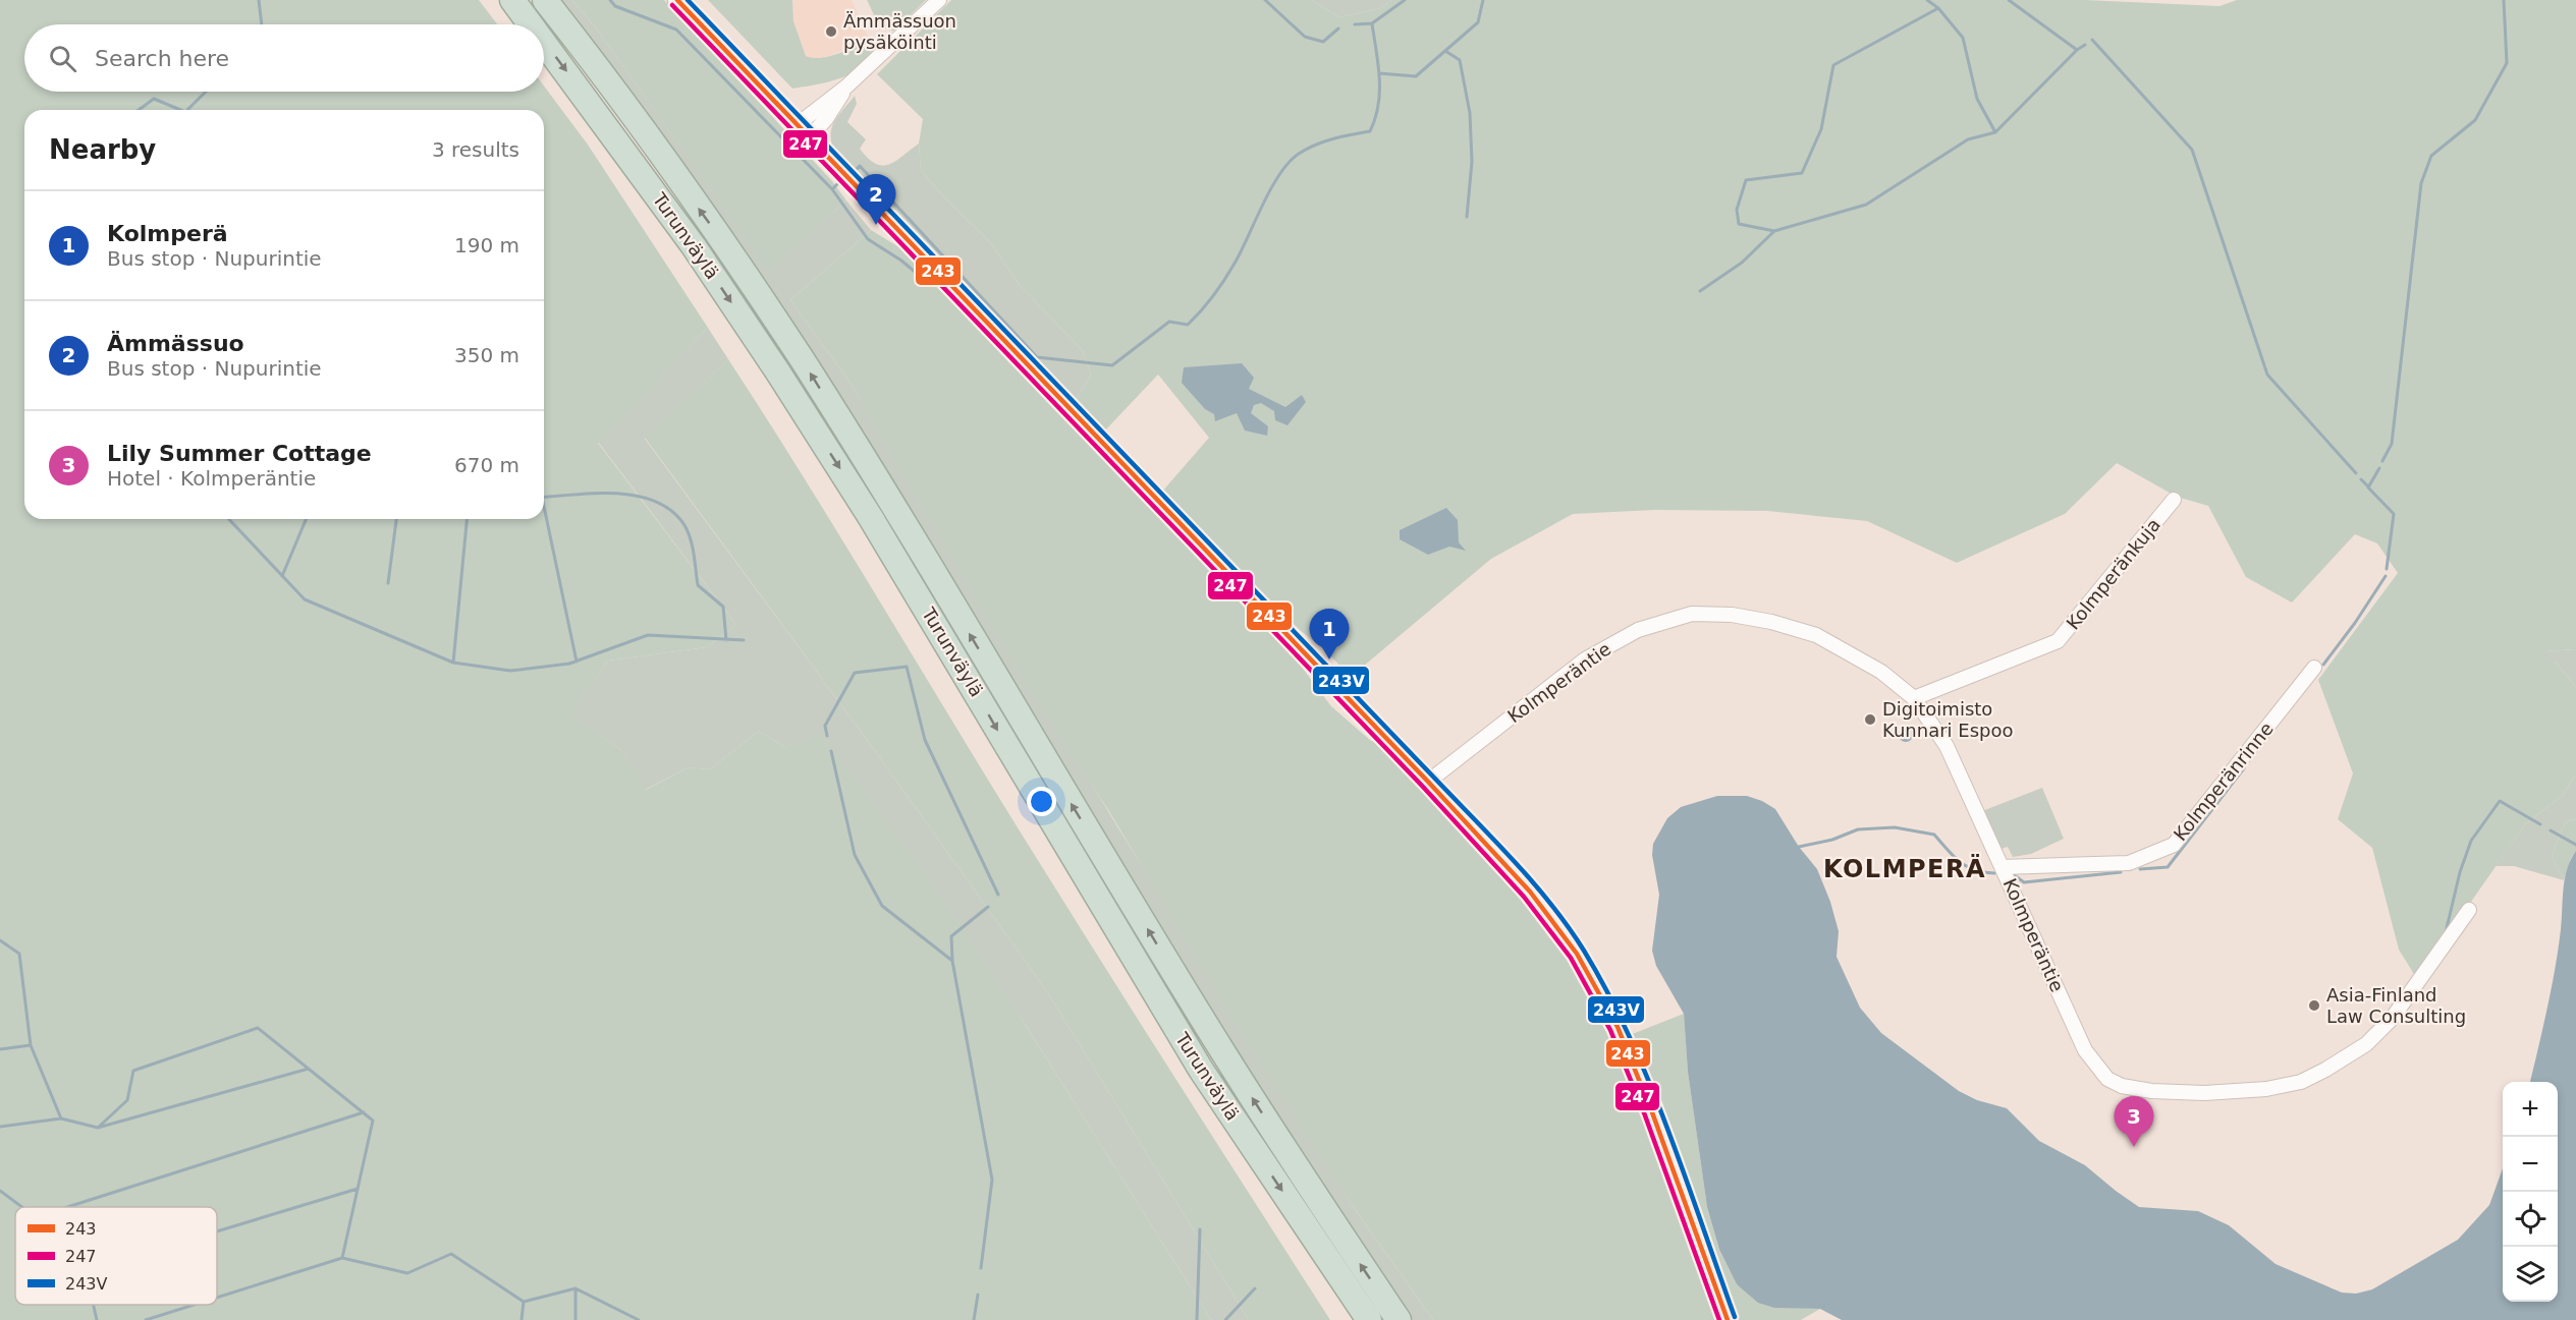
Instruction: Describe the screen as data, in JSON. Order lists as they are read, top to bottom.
{
  "streets": {
    "highway": ["Turunväylä"],
    "street": ["Kolmperänkuja", "Kolmperäntie", "Kolmperänrinne"]
  },
  "crossings": [
    ["Kolmperänkuja", "Kolmperäntie"],
    ["Kolmperäntie", "Kolmperänrinne"]
  ],
  "districts": ["KOLMPERÄ"],
  "places": ["Ämmässuon pysäköinti", "Digitoimisto Kunnari Espoo", "Asia-Finland Law Consulting"],
  "lines": ["transit line 243", "transit line 243V", "transit line 247"],
  "legend": ["243", "247", "243V"],
  "page": {
    "search": "Search here",
    "heading": ["Nearby", "3 results"],
    "pins": ["2", "1", "3"],
    "list": [
      {
        "mark": "1",
        "name": "Kolmperä",
        "note": "Bus stop · Nupurintie",
        "value": "190 m"
      },
      {
        "mark": "2",
        "name": "Ämmässuo",
        "note": "Bus stop · Nupurintie",
        "value": "350 m"
      },
      {
        "mark": "3",
        "name": "Lily Summer Cottage",
        "note": "Hotel · Kolmperäntie",
        "value": "670 m"
      }
    ],
    "map_buttons": ["+", "−"]
  }
}
